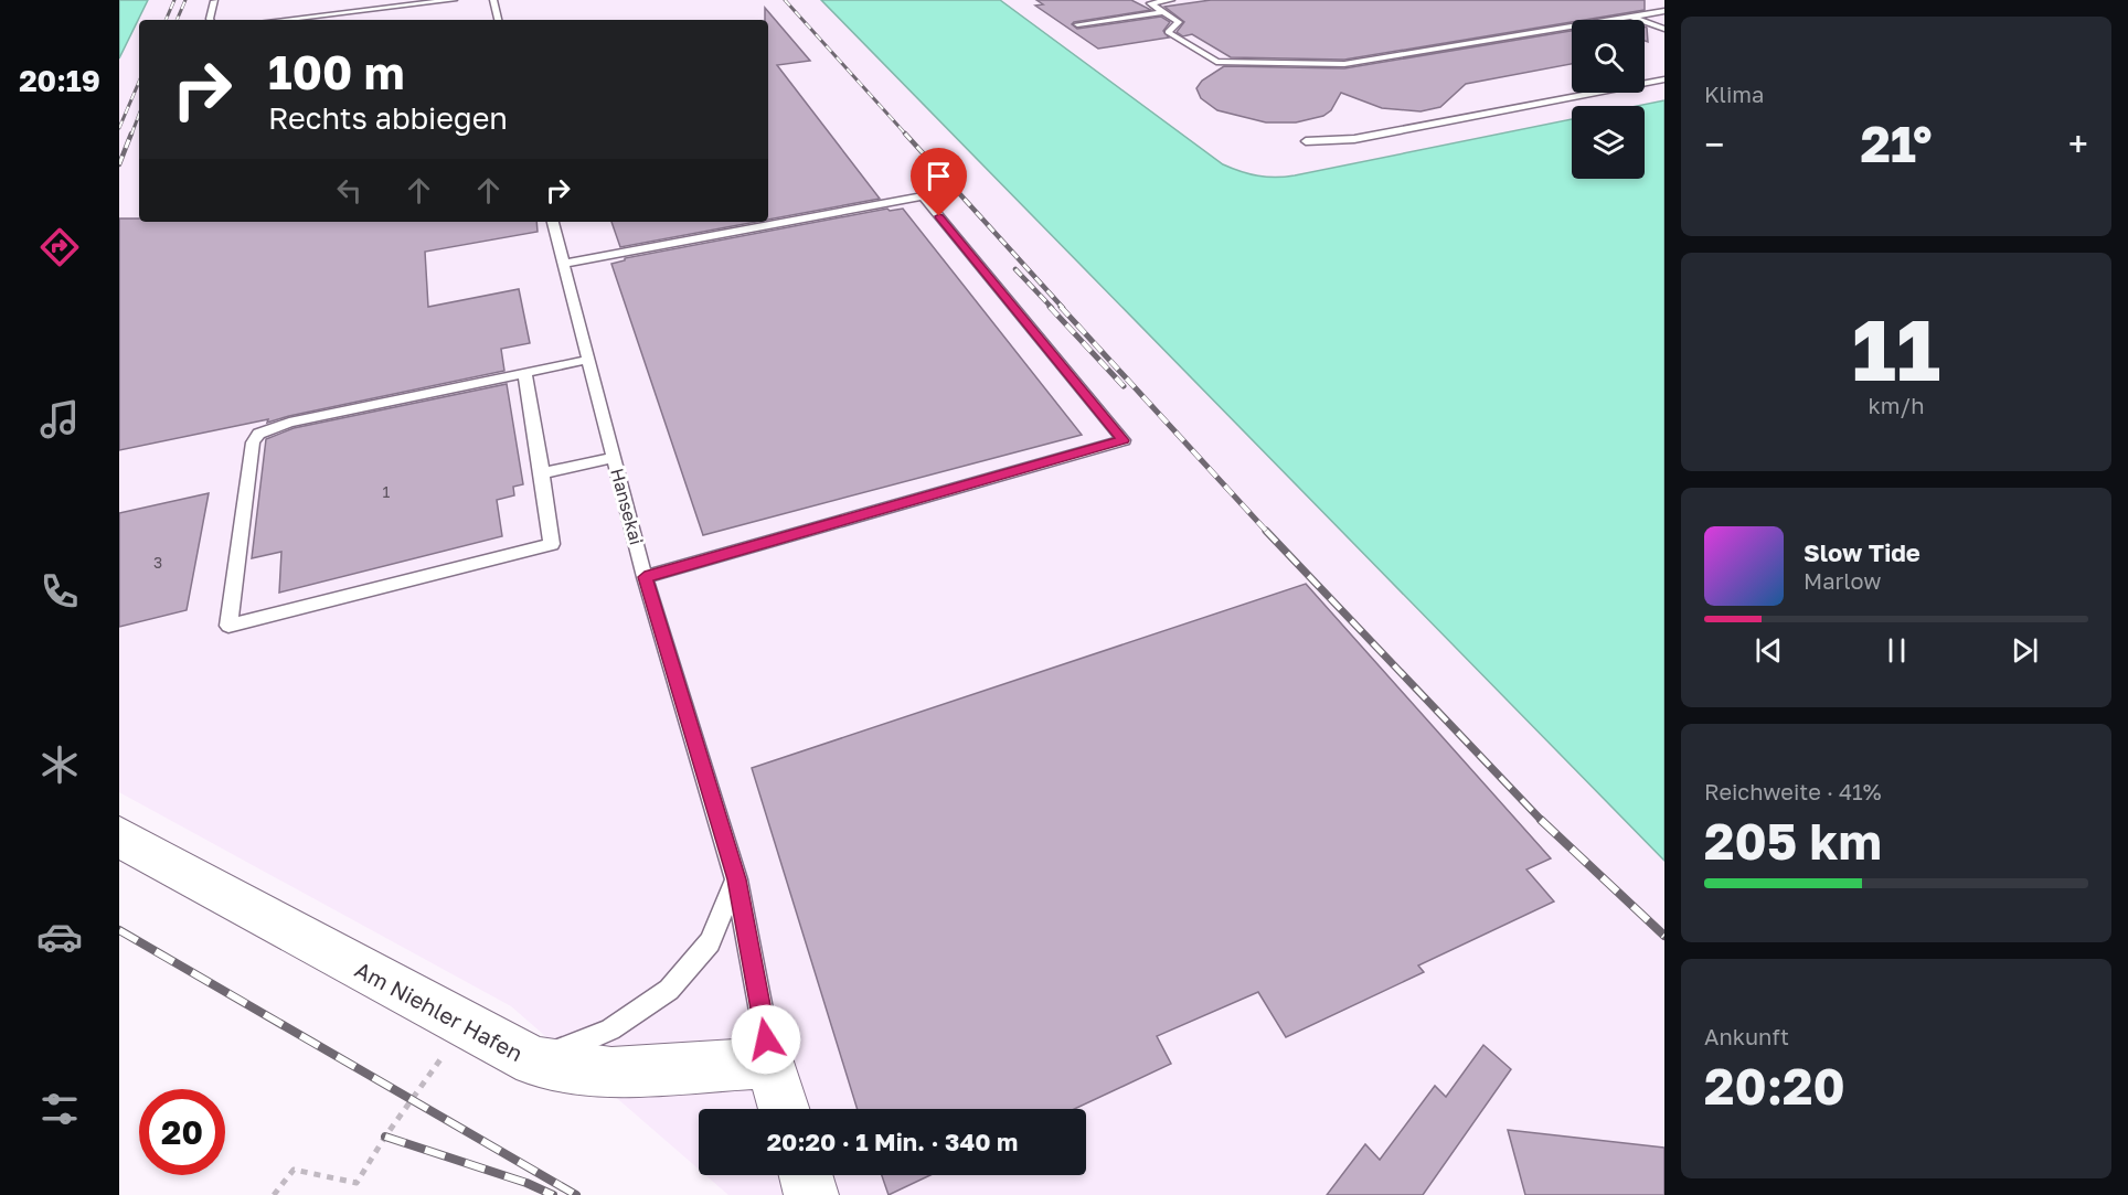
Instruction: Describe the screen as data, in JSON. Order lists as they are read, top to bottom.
{
  "streets": {
    "street": ["Am Niehler Hafen"],
    "lane": ["Hansekai"]
  },
  "crossings": [
    ["Hansekai", "Am Niehler Hafen"]
  ],
  "house_numbers": ["1", "3"],
  "page": {
    "tabs": "20:19",
    "tile": [
      "Klima",
      ["11", "km/h"],
      ["Reichweite · 41%", "205 km"],
      ["Ankunft", "20:20"]
    ],
    "turn": ["100 m", "Rechts abbiegen"],
    "heat": ["−", "21°", "+"],
    "song": ["Slow Tide", "Marlow"],
    "limit": "20",
    "trip": "20:20 · 1 Min. · 340 m"
  }
}
